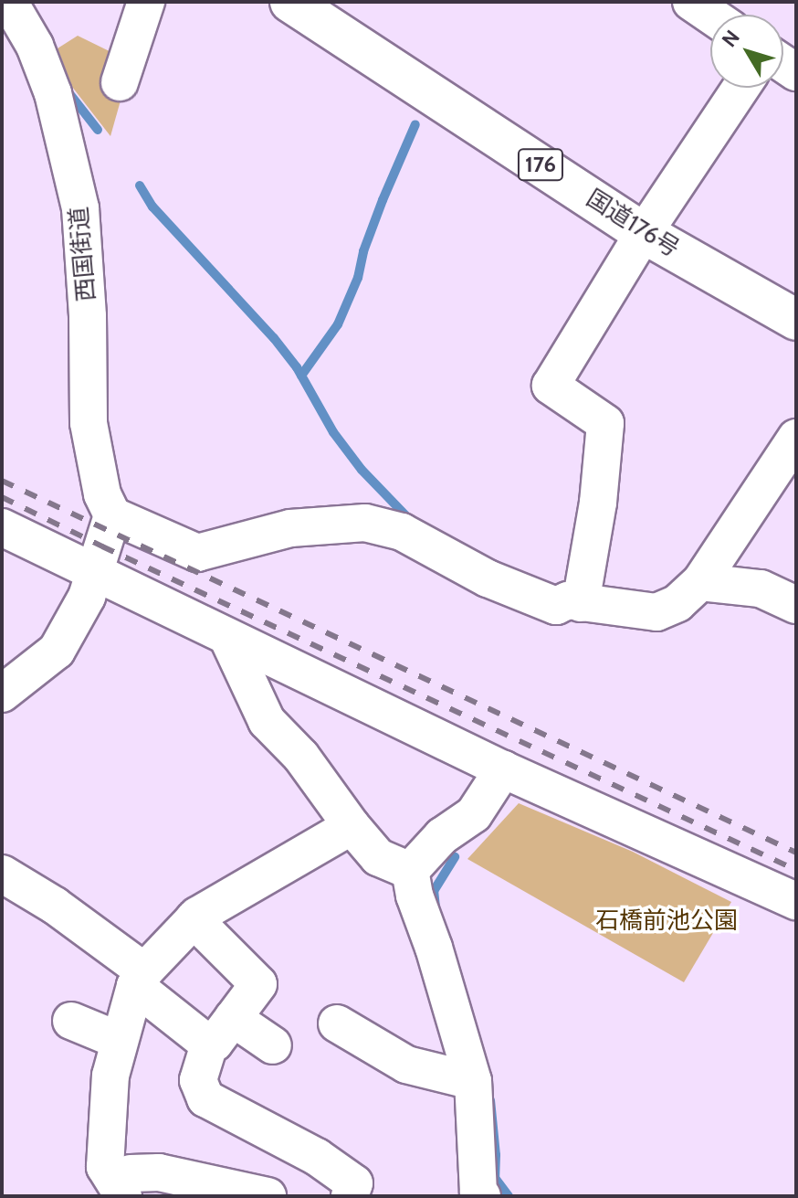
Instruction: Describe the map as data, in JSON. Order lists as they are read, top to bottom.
{
  "streets": {
    "highway": ["176", "国道176号"],
    "street": ["西国街道"]
  },
  "parks": ["石橋前池公園"],
  "north": "top left"
}
